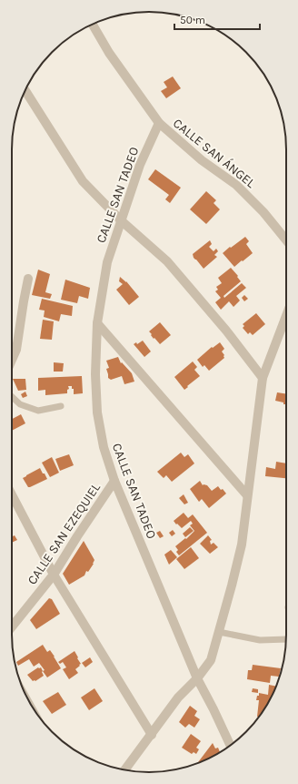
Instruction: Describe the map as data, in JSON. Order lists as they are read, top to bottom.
{
  "streets": {
    "street": ["CALLE SAN ÁNGEL", "CALLE SAN TADEO", "CALLE SAN EZEQUIEL"]
  },
  "crossings": [
    ["CALLE SAN ÁNGEL", "CALLE SAN TADEO"],
    ["CALLE SAN TADEO", "CALLE SAN EZEQUIEL"]
  ],
  "scale_bar": "50 m"
}
